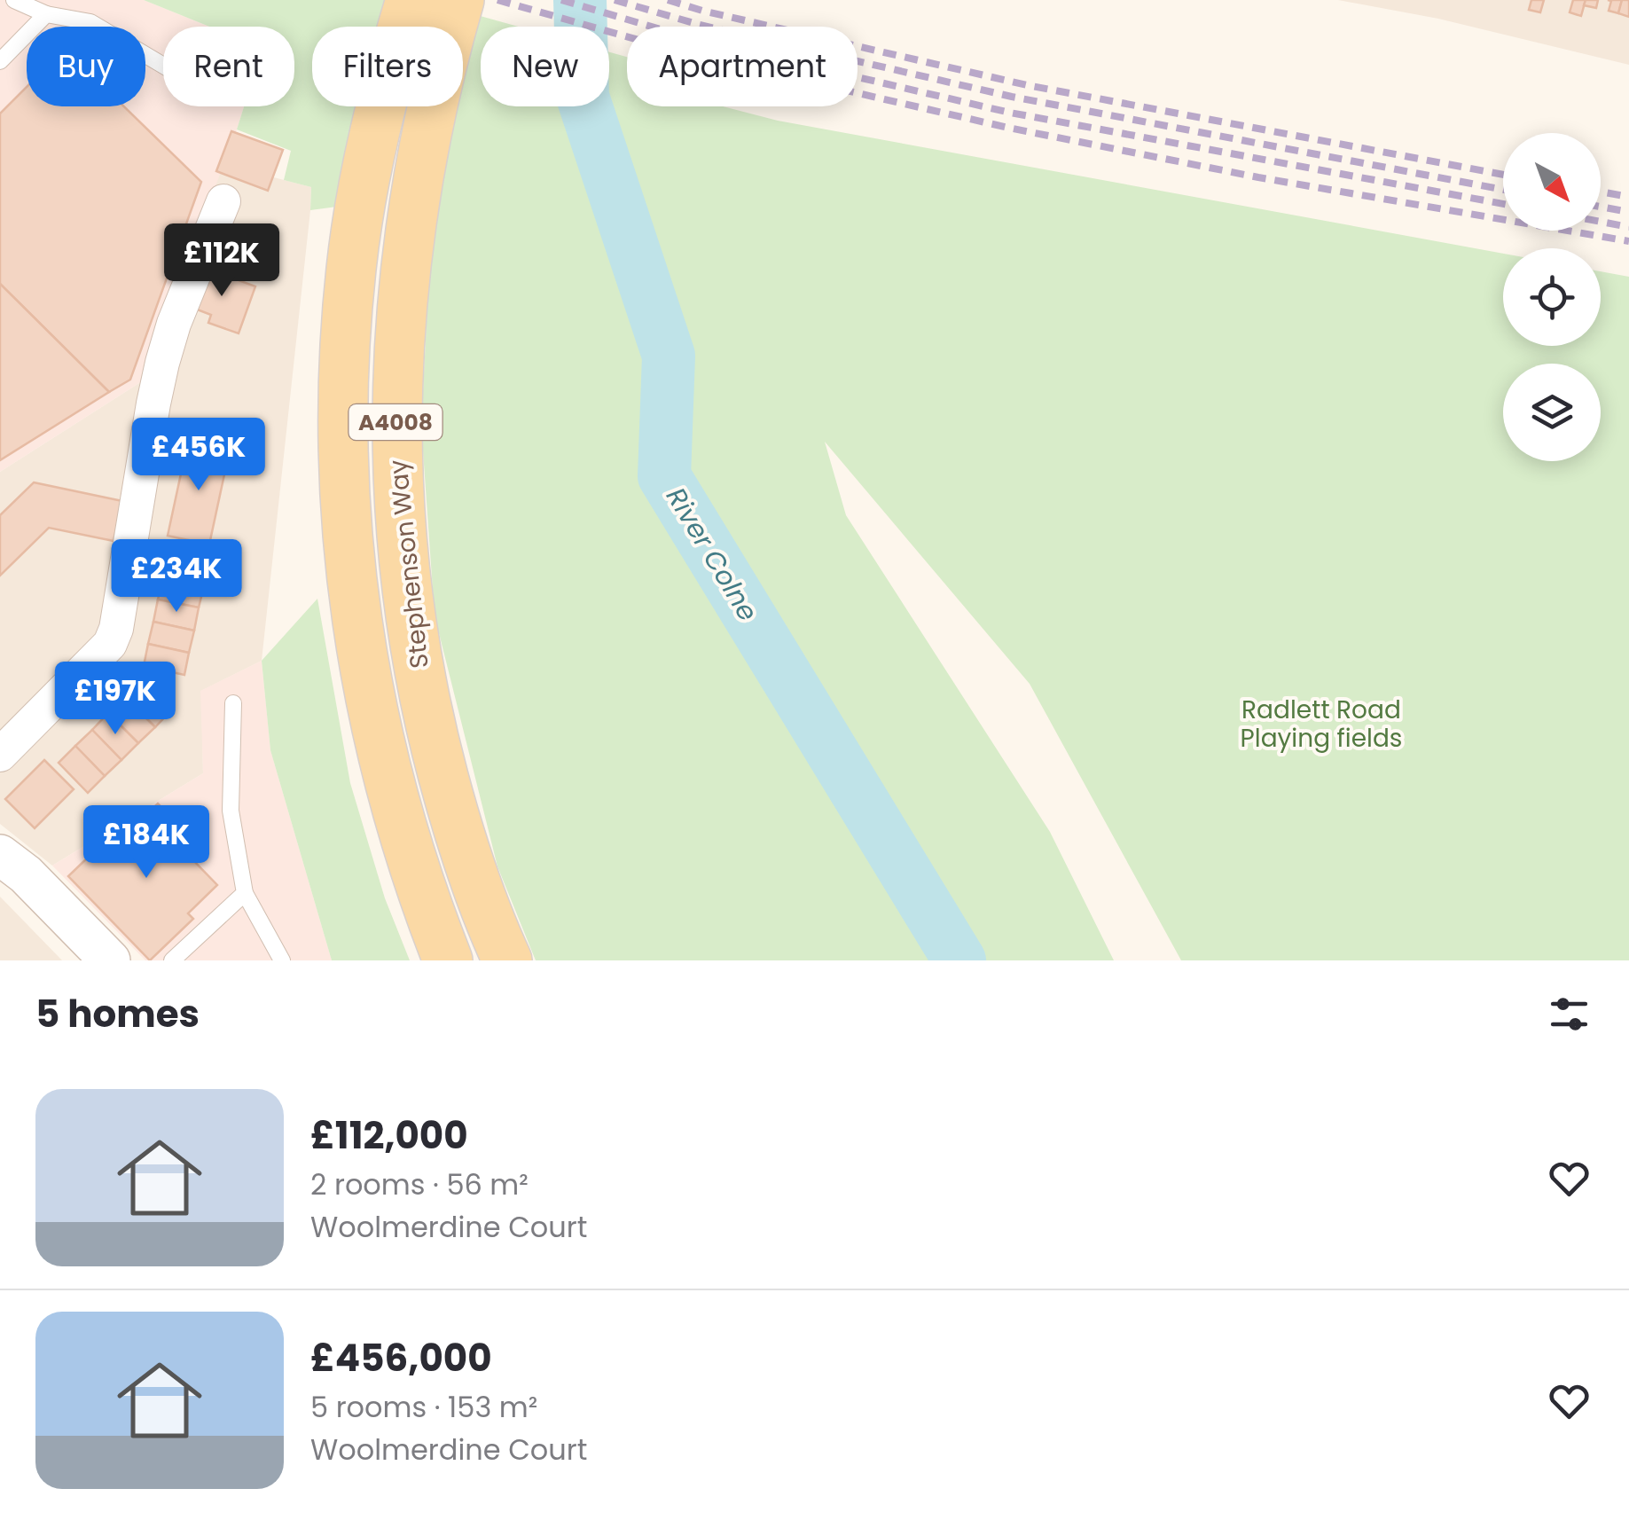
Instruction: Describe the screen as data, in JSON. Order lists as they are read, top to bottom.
{
  "streets": {
    "main road": ["A4008", "Stephenson Way"]
  },
  "water": ["River Colne"],
  "parks": ["Radlett Road Playing fields"],
  "north": "bottom right",
  "page": {
    "chip": [
      "Buy",
      "Rent",
      "Filters",
      "New",
      "Apartment"
    ],
    "price": [
      "£112K",
      "£456K",
      "£234K",
      "£197K",
      "£184K"
    ],
    "heading": "5 homes",
    "list": [
      {
        "name": "£112,000",
        "note": "2 rooms · 56 m² · Woolmerdine Court"
      },
      {
        "name": "£456,000",
        "note": "5 rooms · 153 m² · Woolmerdine Court"
      }
    ]
  }
}
